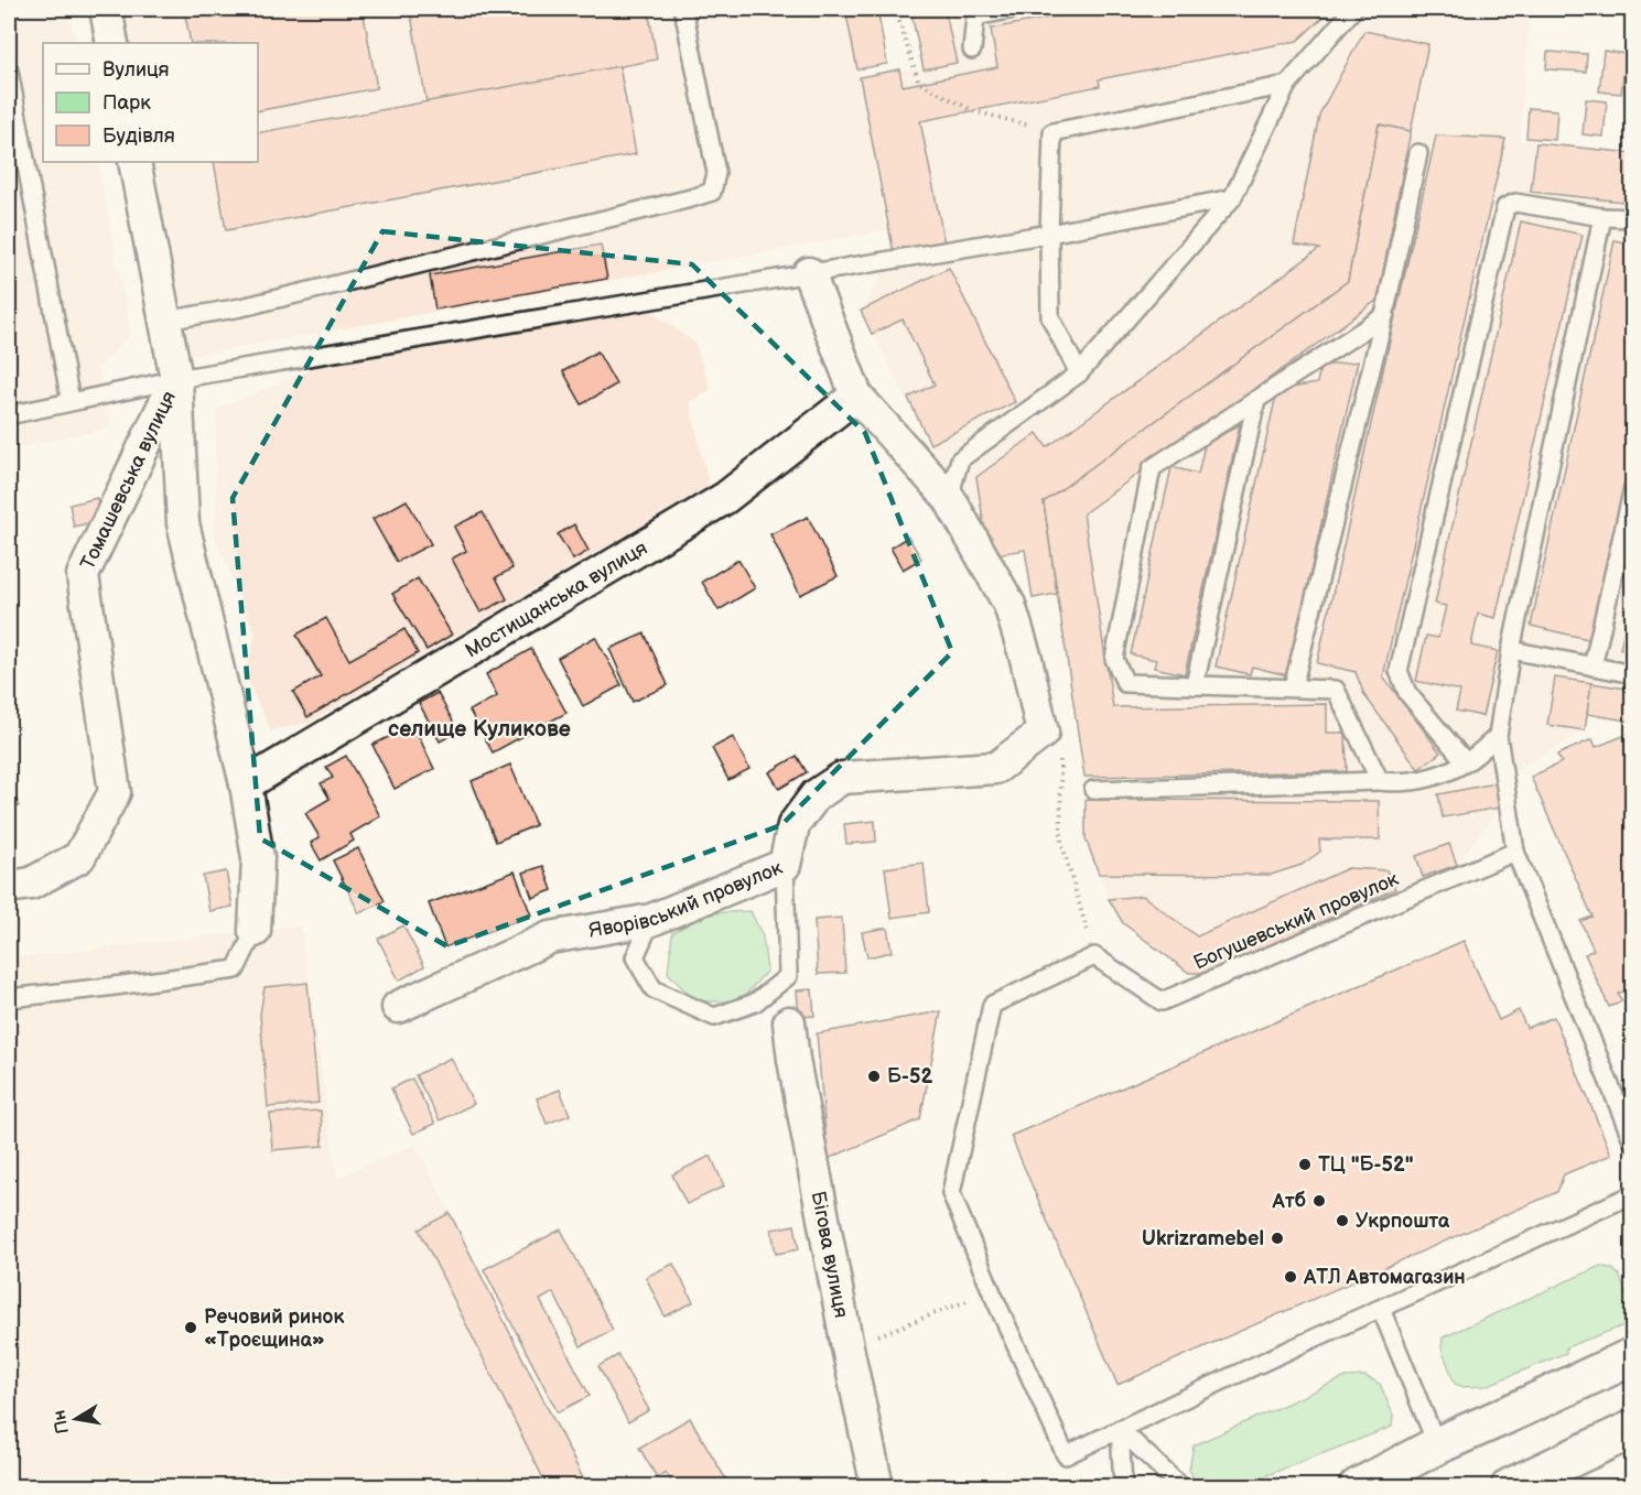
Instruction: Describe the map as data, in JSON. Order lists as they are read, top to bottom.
{
  "streets": {
    "street": [
      "Томашевська вулиця",
      "Мостищанська вулиця",
      "Яворівський провулок",
      "Бігова вулиця"
    ],
    "lane": ["Богушевський провулок"]
  },
  "crossings": [
    ["Томашевська вулиця", "Мостищанська вулиця"]
  ],
  "districts": ["селище Куликове"],
  "places": [
    "Б-52",
    "ТЦ \"Б-52\"",
    "Атб",
    "Укрпошта",
    "Ukrizramebel",
    "АТЛ Автомагазин",
    "Речовий ринок «Троєщина»"
  ],
  "legend": ["Вулиця", "Парк", "Будівля"],
  "north": "left"
}
